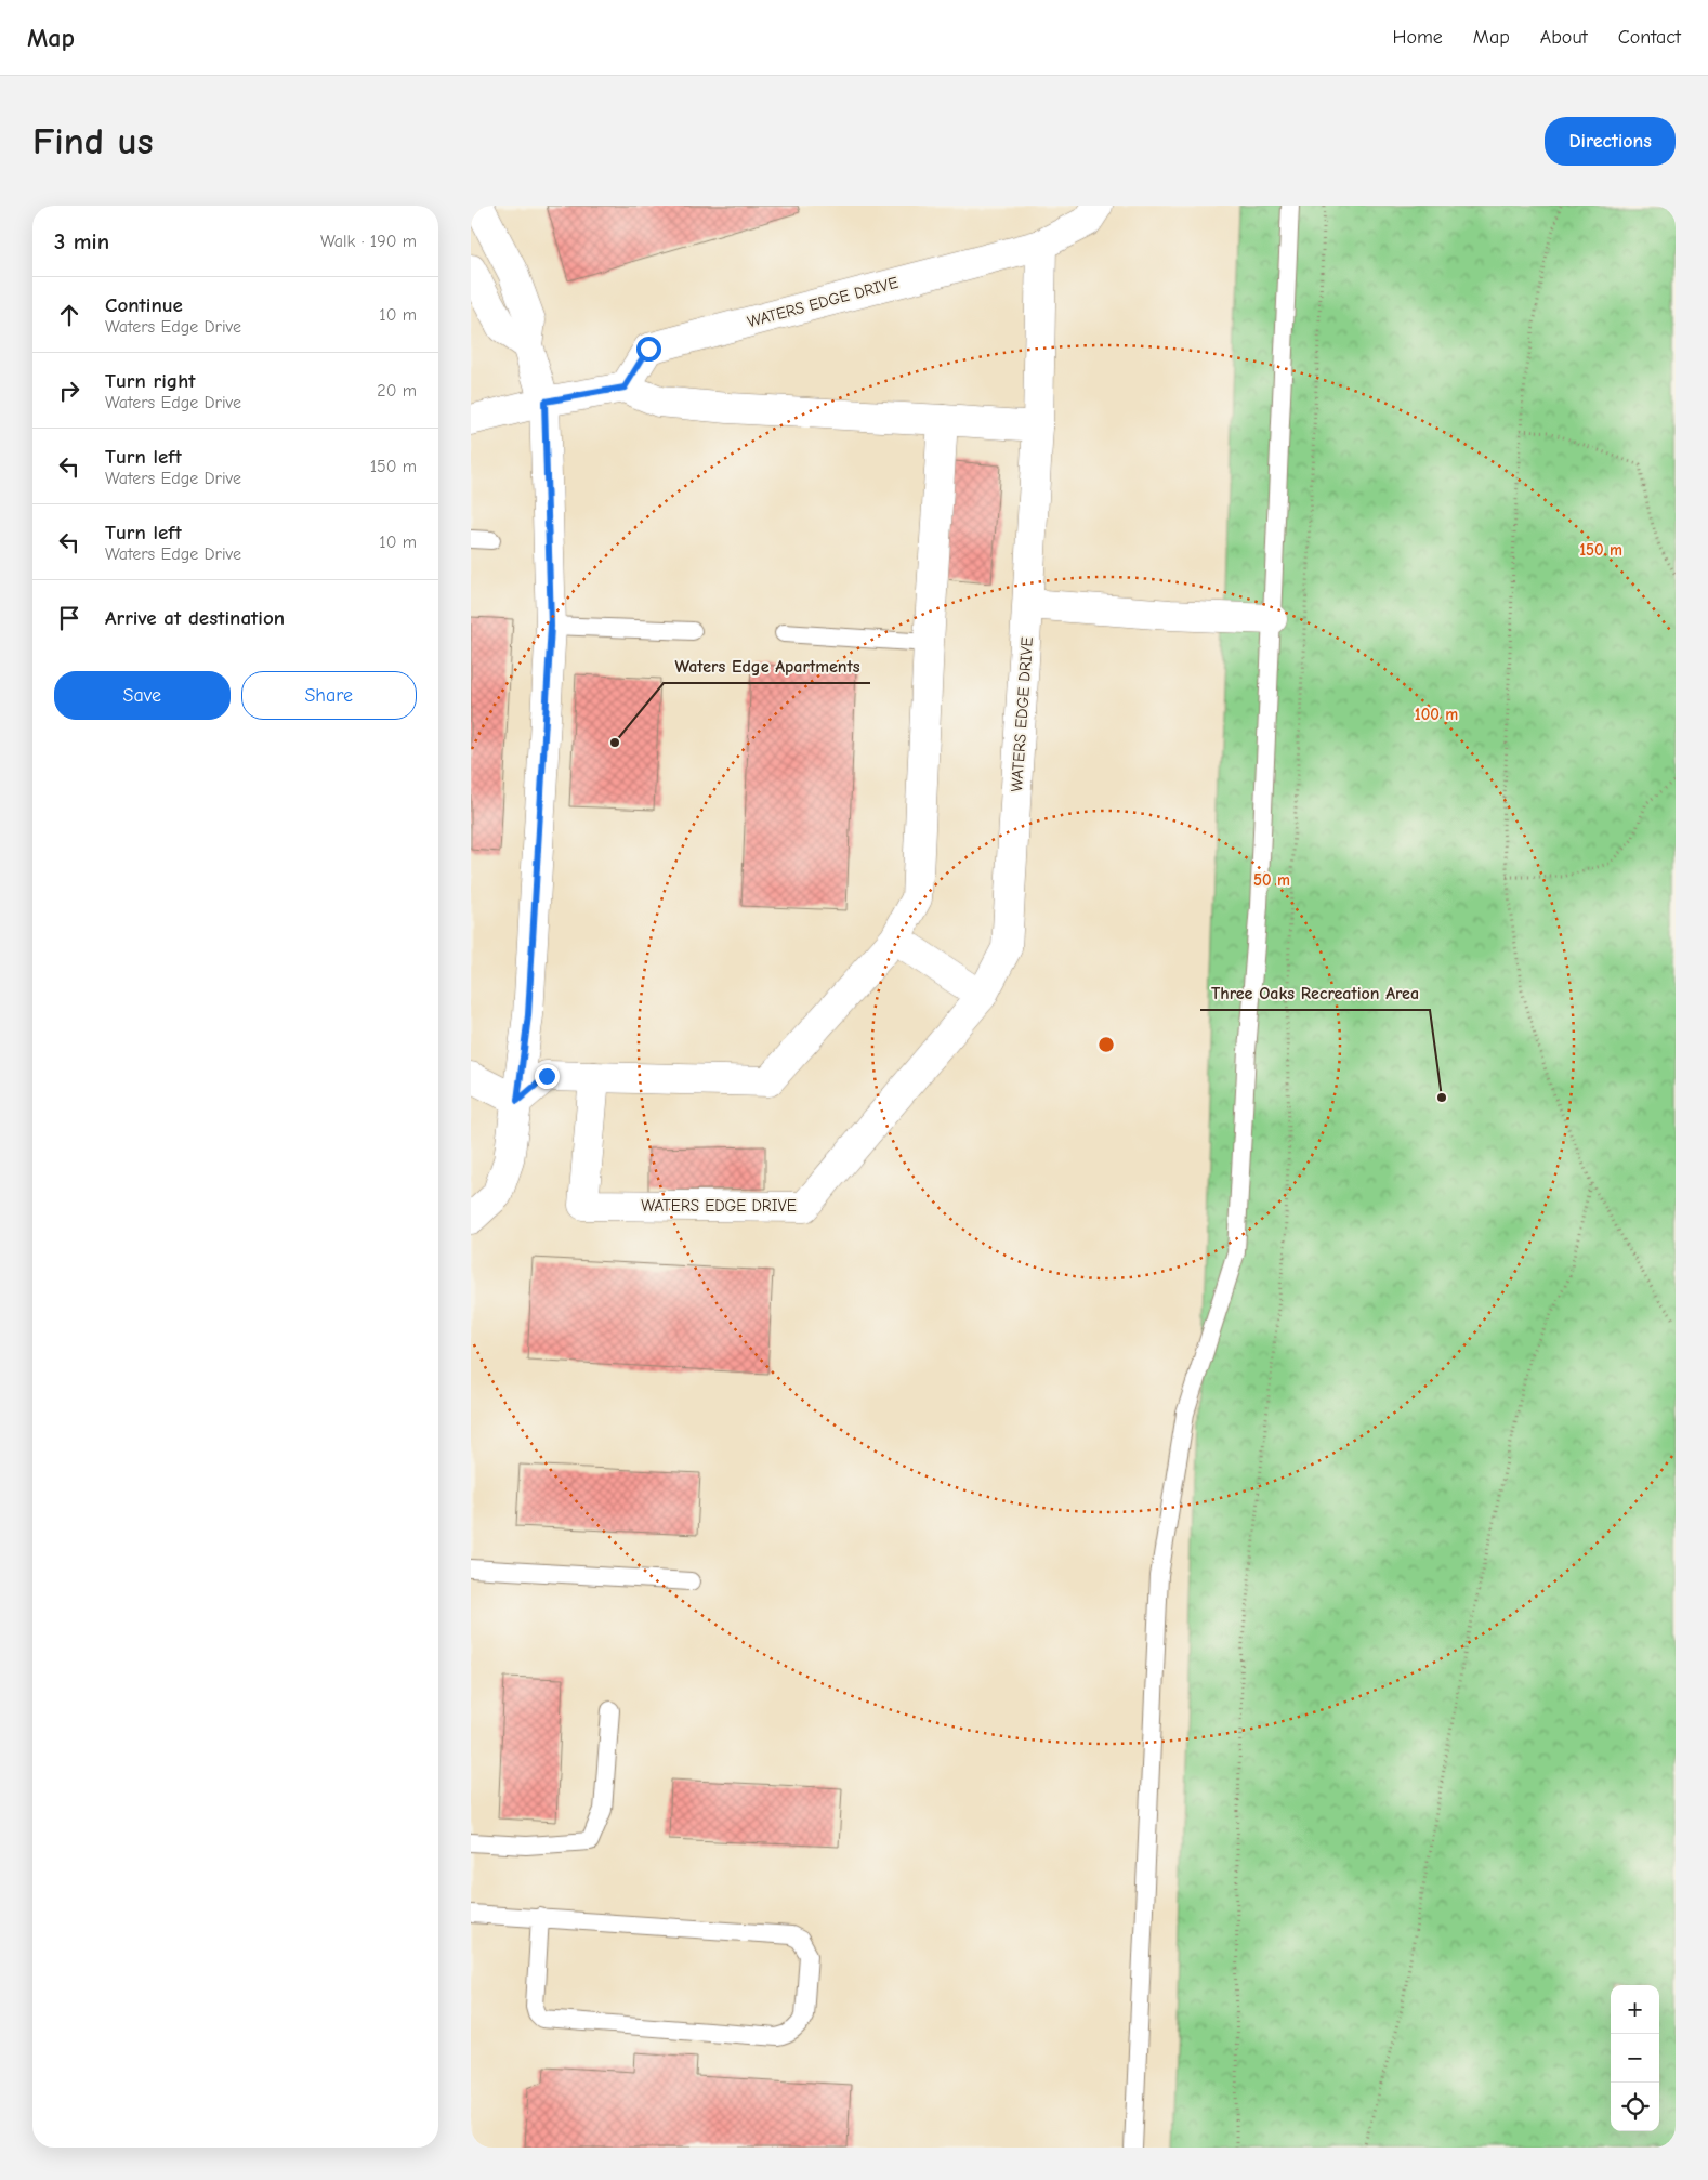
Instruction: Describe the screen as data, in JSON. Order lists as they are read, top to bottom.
{
  "streets": {
    "street": ["WATERS EDGE DRIVE"]
  },
  "places": ["Waters Edge Apartments", "Three Oaks Recreation Area"],
  "page": {
    "header": "Map",
    "nav": [
      "Home",
      "Map",
      "About",
      "Contact"
    ],
    "buttons": [
      "Directions",
      ["Save", "Share"]
    ],
    "title": "Find us",
    "heading": ["3 min", "Walk · 190 m"],
    "list": [
      ["Continue", "Waters Edge Drive", "10 m"],
      ["Turn right", "Waters Edge Drive", "20 m"],
      ["Turn left", "Waters Edge Drive", "150 m"],
      ["Turn left", "Waters Edge Drive", "10 m"],
      "Arrive at destination"
    ],
    "map_buttons": ["+", "−"]
  },
  "rings": ["150 m", "100 m", "50 m"]
}
